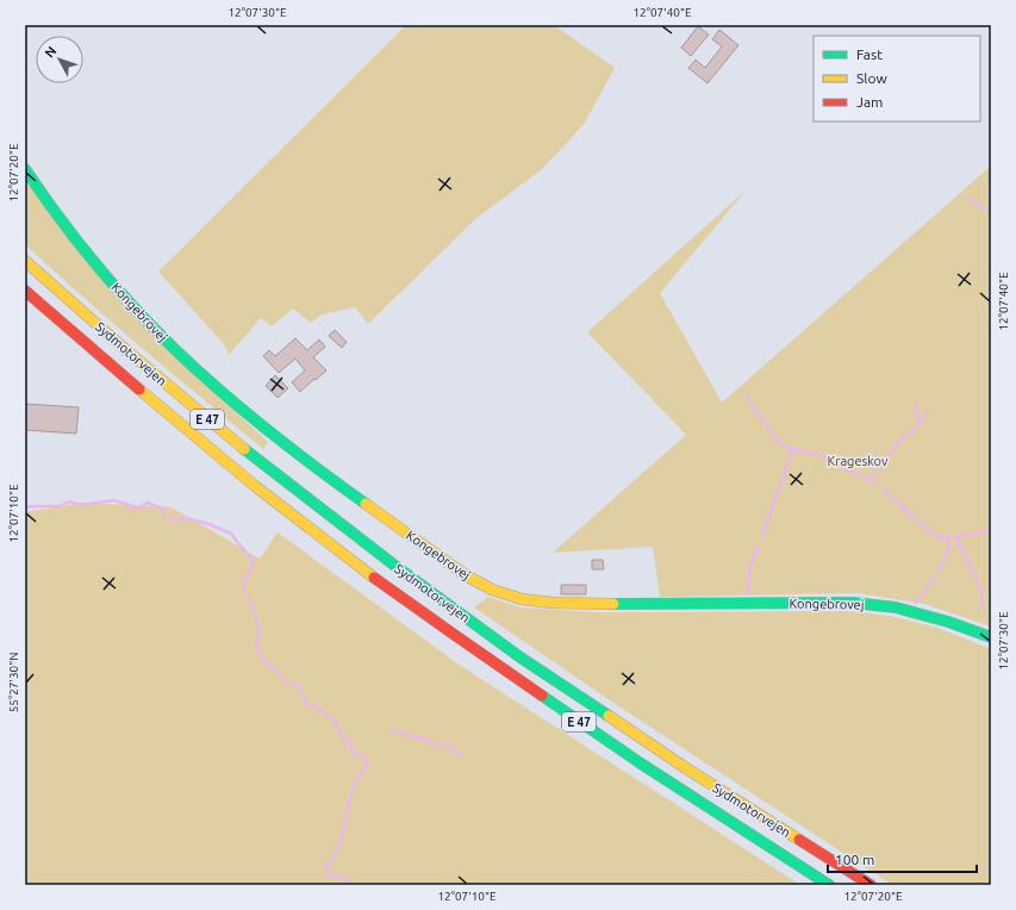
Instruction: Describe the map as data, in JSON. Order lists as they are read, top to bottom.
{
  "streets": {
    "main road": ["Kongebrovej", "Sydmotorvejen", "E 47"]
  },
  "parks": ["Krageskov"],
  "legend": ["Fast", "Slow", "Jam"],
  "scale_bar": "100 m",
  "north": "top left",
  "coordinates": [
    "12°07'30\"E",
    "12°07'40\"E",
    "12°07'20\"E",
    "12°07'10\"E",
    "55°27'30\"N"
  ]
}
